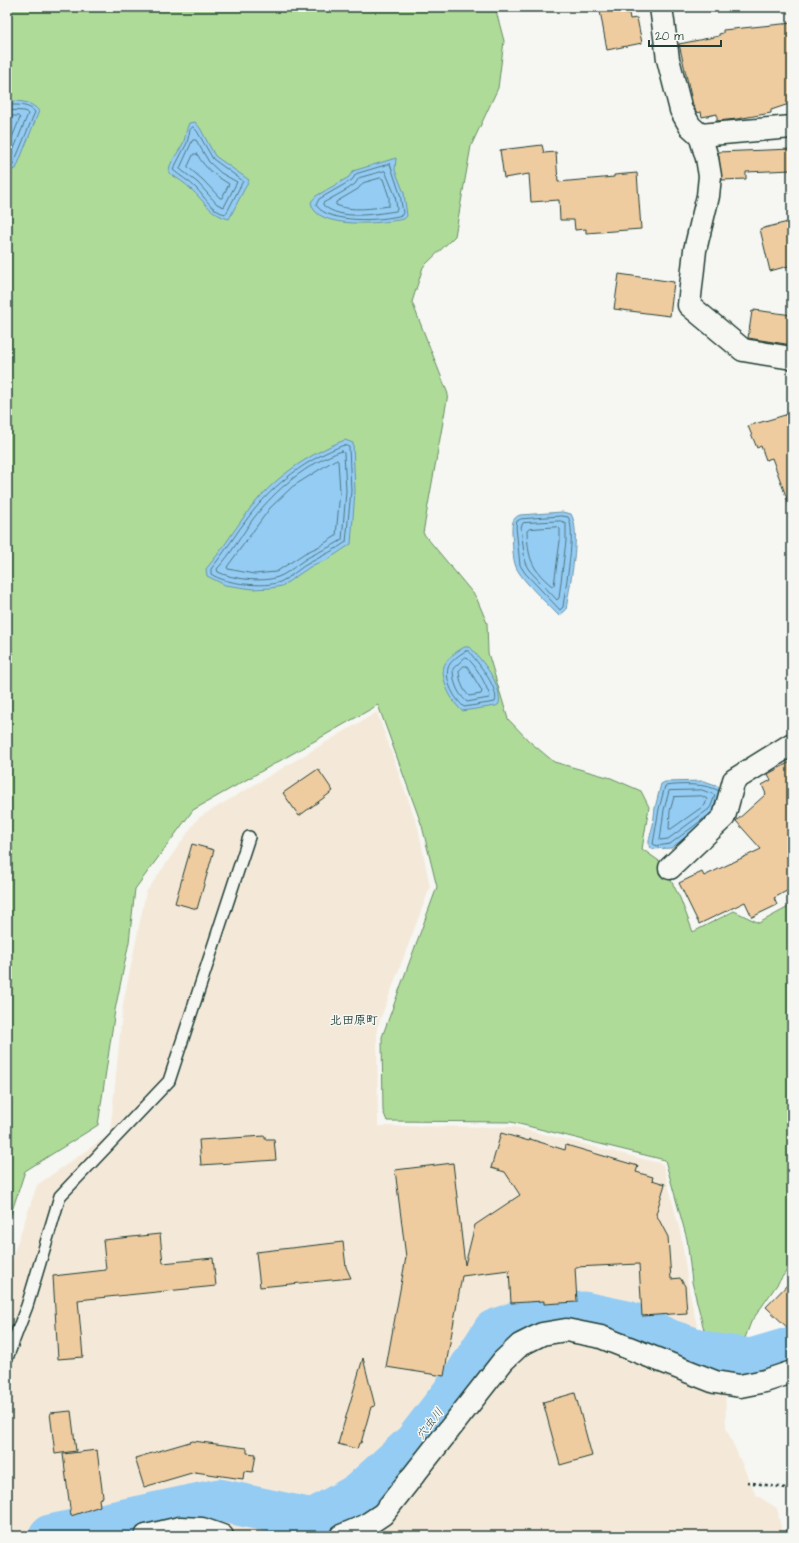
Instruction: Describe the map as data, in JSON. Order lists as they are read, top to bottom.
{
  "districts": ["北田原町"],
  "water": ["穴虫川"],
  "scale_bar": "20 m"
}
